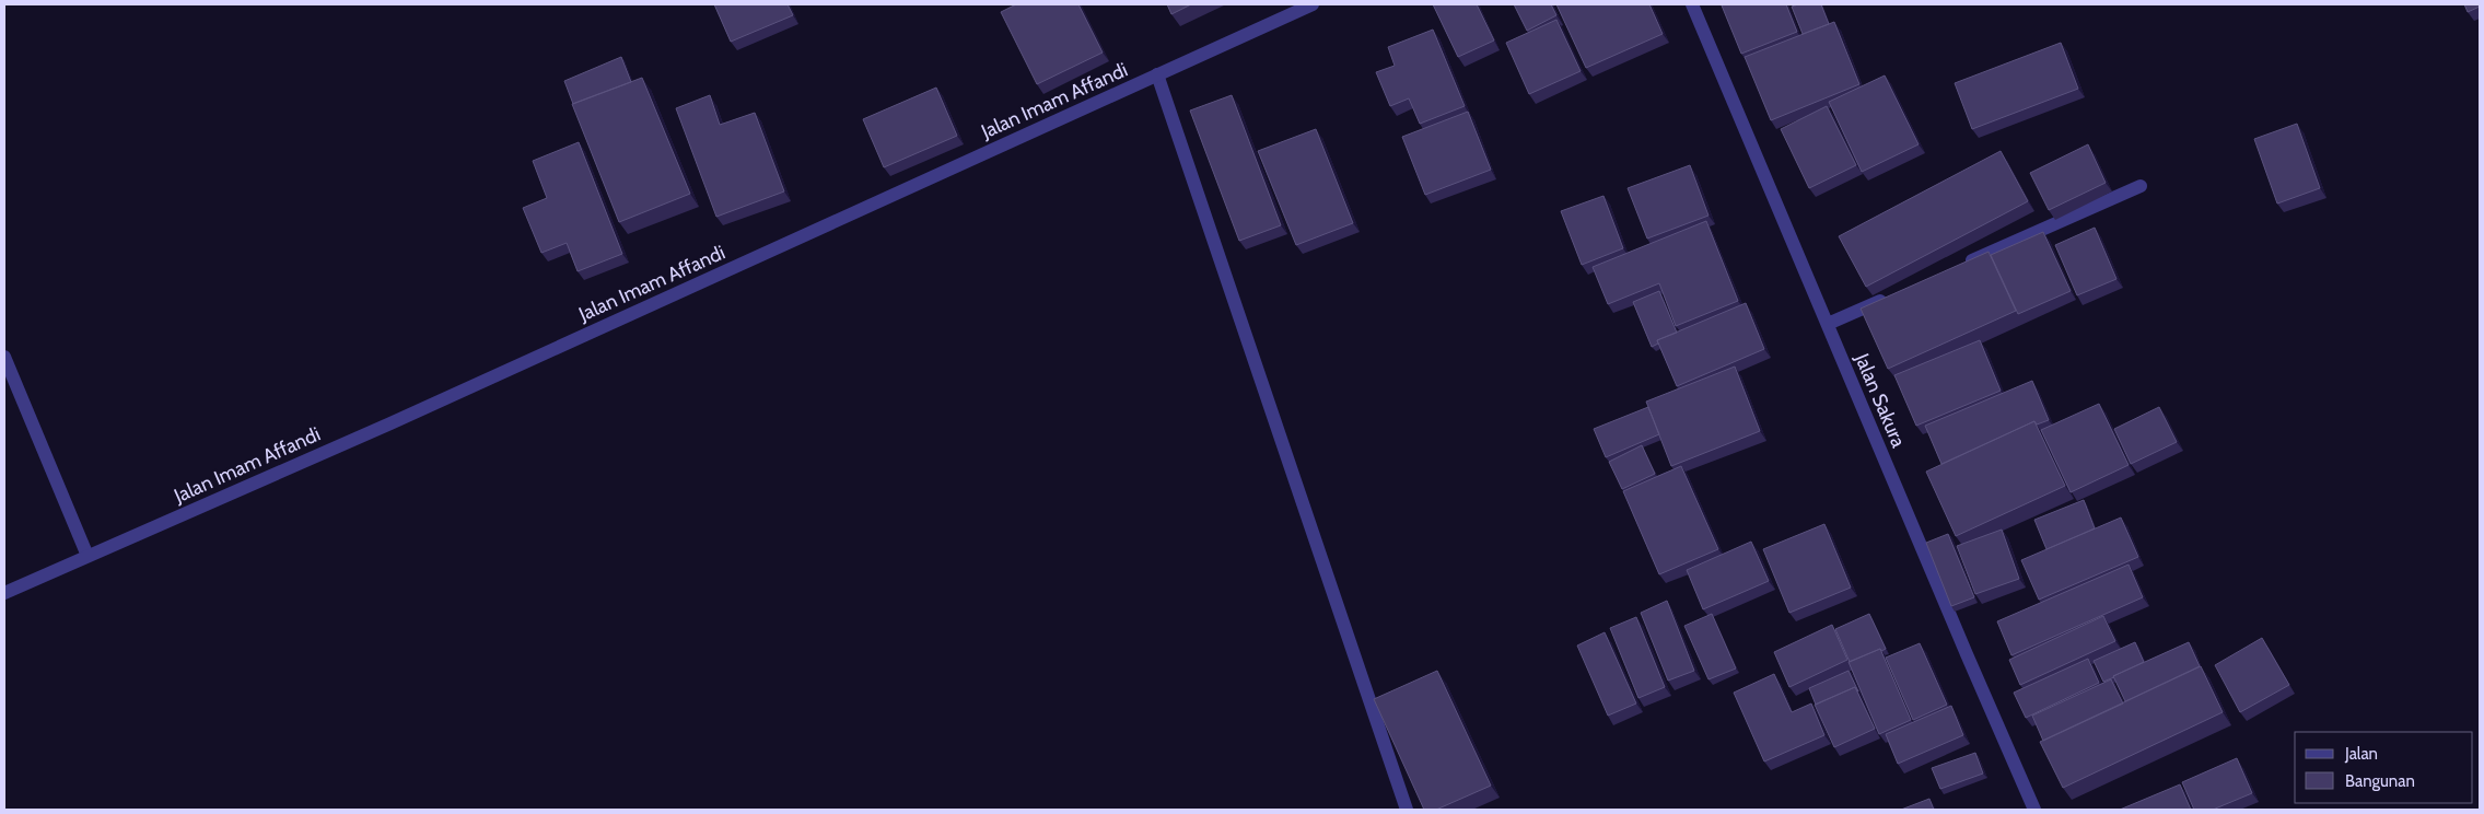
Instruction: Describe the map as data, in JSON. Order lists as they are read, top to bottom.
{
  "streets": {
    "street": ["Jalan Imam Affandi", "Jalan Sakura"]
  },
  "legend": ["Jalan", "Bangunan"]
}
